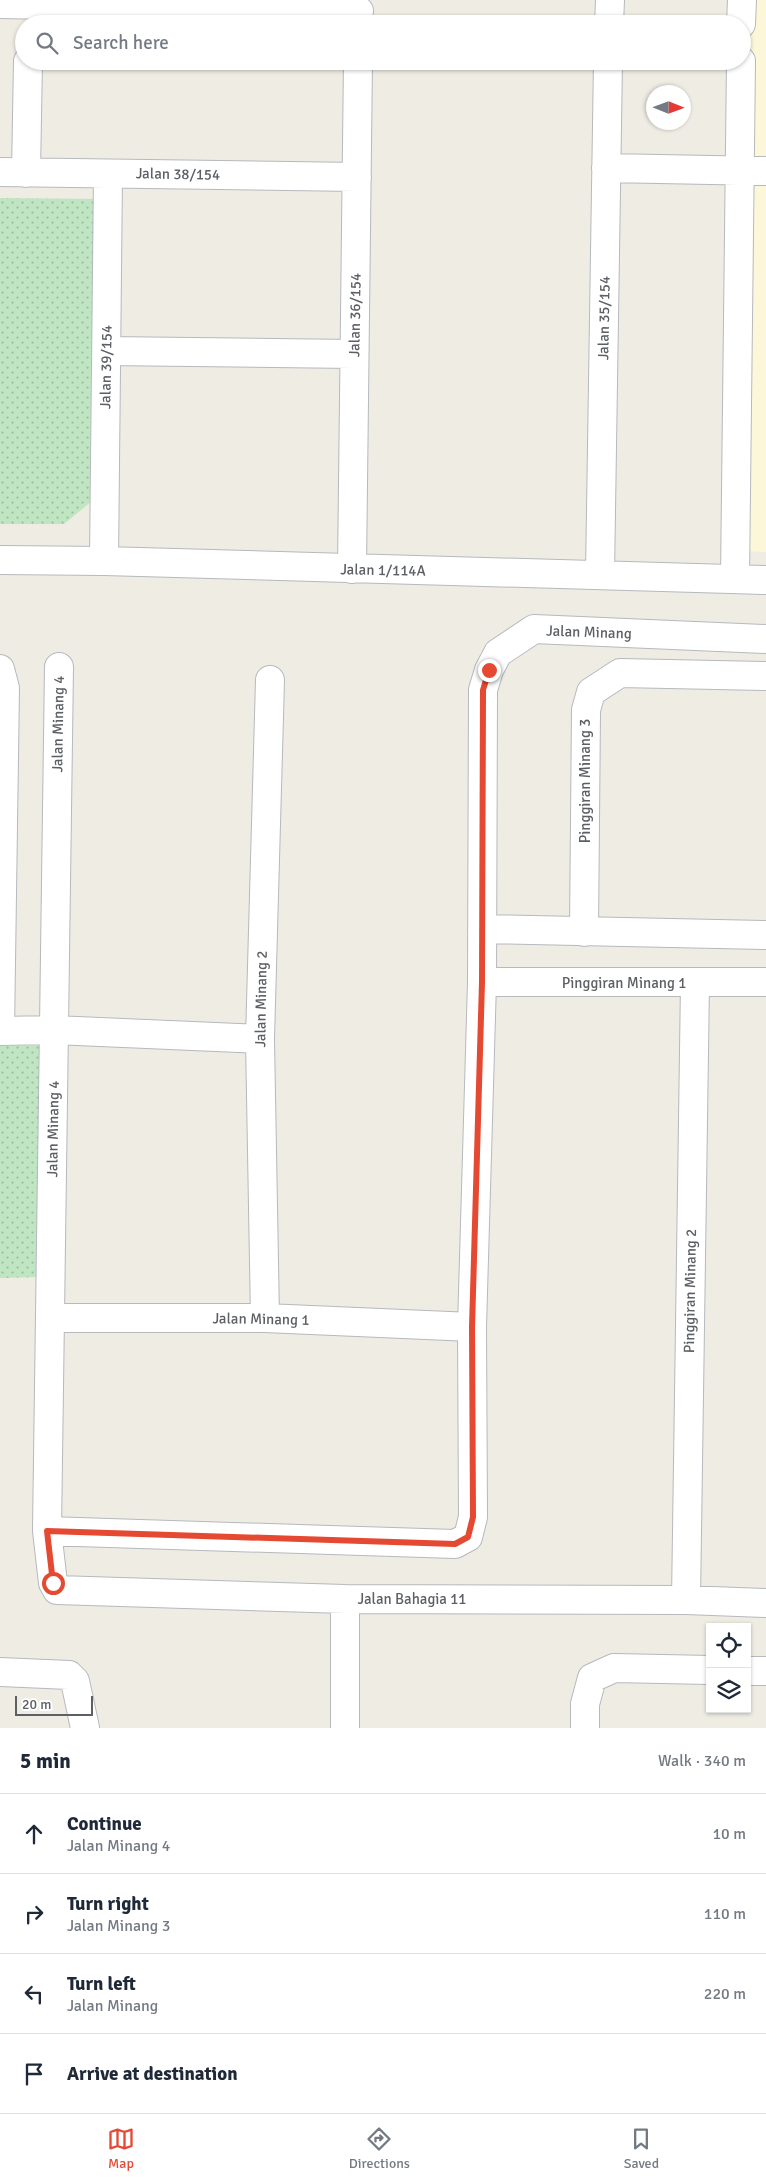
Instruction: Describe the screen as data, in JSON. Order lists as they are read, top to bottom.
{
  "streets": {
    "street": [
      "Jalan 38/154",
      "Jalan 36/154",
      "Jalan 35/154",
      "Jalan 39/154",
      "Jalan 1/114A",
      "Jalan Minang",
      "Jalan Minang 4",
      "Pinggiran Minang 3",
      "Pinggiran Minang 1",
      "Jalan Minang 2",
      "Pinggiran Minang 2",
      "Jalan Minang 1",
      "Jalan Bahagia 11"
    ]
  },
  "crossings": [
    ["Jalan 38/154", "Jalan 36/154"],
    ["Jalan 38/154", "Jalan 39/154"],
    ["Jalan 36/154", "Jalan 1/114A"],
    ["Jalan 35/154", "Jalan 1/114A"],
    ["Jalan 39/154", "Jalan 1/114A"],
    ["Jalan Minang", "Jalan Minang 4"],
    ["Jalan Minang", "Pinggiran Minang 1"],
    ["Jalan Minang", "Jalan Minang 1"],
    ["Jalan Minang 4", "Jalan Minang 1"],
    ["Jalan Minang 4", "Jalan Bahagia 11"],
    ["Pinggiran Minang 1", "Pinggiran Minang 2"],
    ["Jalan Minang 2", "Jalan Minang 1"],
    ["Pinggiran Minang 2", "Jalan Bahagia 11"]
  ],
  "scale_bar": "20 m",
  "north": "right",
  "page": {
    "search": "Search here",
    "scale": "20 m",
    "heading": ["5 min", "Walk · 340 m"],
    "list": [
      ["Continue", "Jalan Minang 4", "10 m"],
      ["Turn right", "Jalan Minang 3", "110 m"],
      ["Turn left", "Jalan Minang", "220 m"],
      "Arrive at destination"
    ],
    "nav": ["Map", "Directions", "Saved"]
  }
}
